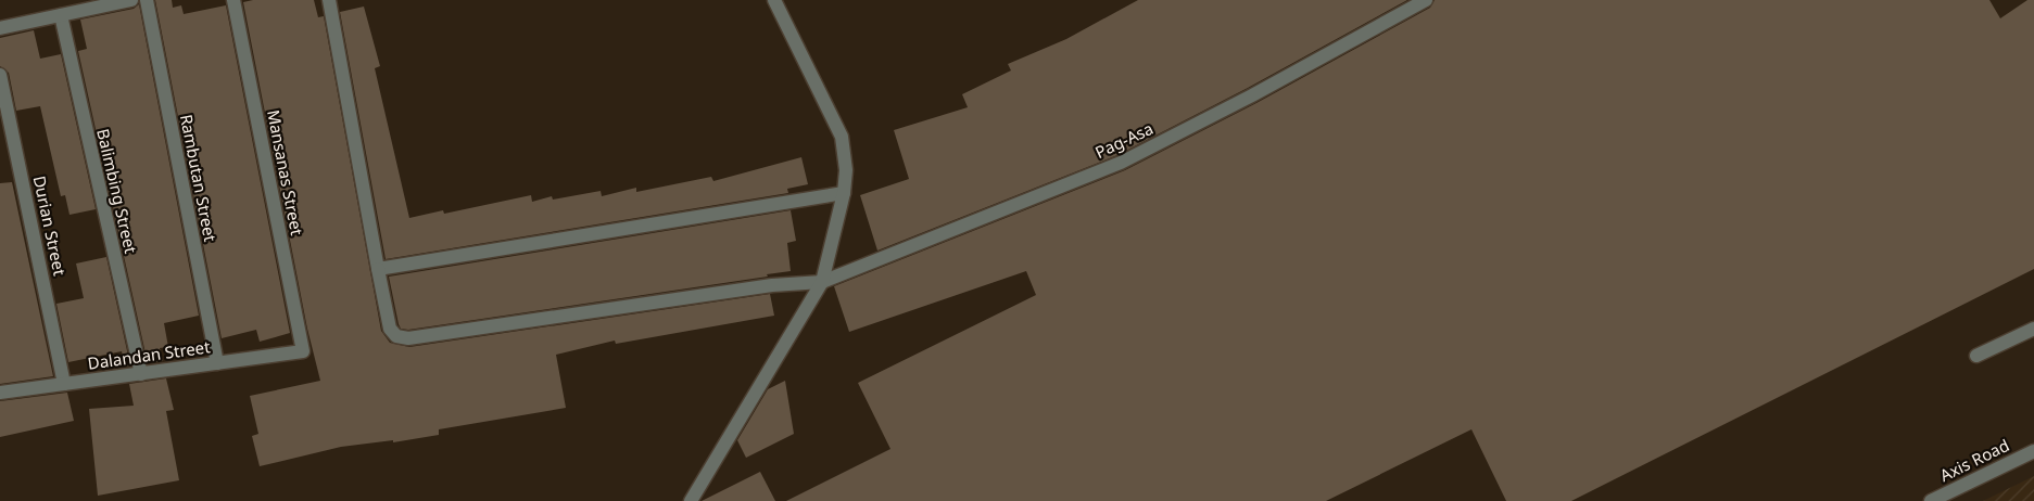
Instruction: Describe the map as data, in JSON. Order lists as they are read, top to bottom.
{
  "streets": {
    "street": [
      "Pag-Asa",
      "Mansanas Street",
      "Rambutan Street",
      "Balimbing Street",
      "Durian Street",
      "Dalandan Street",
      "Axis Road"
    ]
  },
  "crossings": [
    ["Mansanas Street", "Dalandan Street"],
    ["Rambutan Street", "Dalandan Street"],
    ["Balimbing Street", "Dalandan Street"],
    ["Durian Street", "Dalandan Street"]
  ]
}
